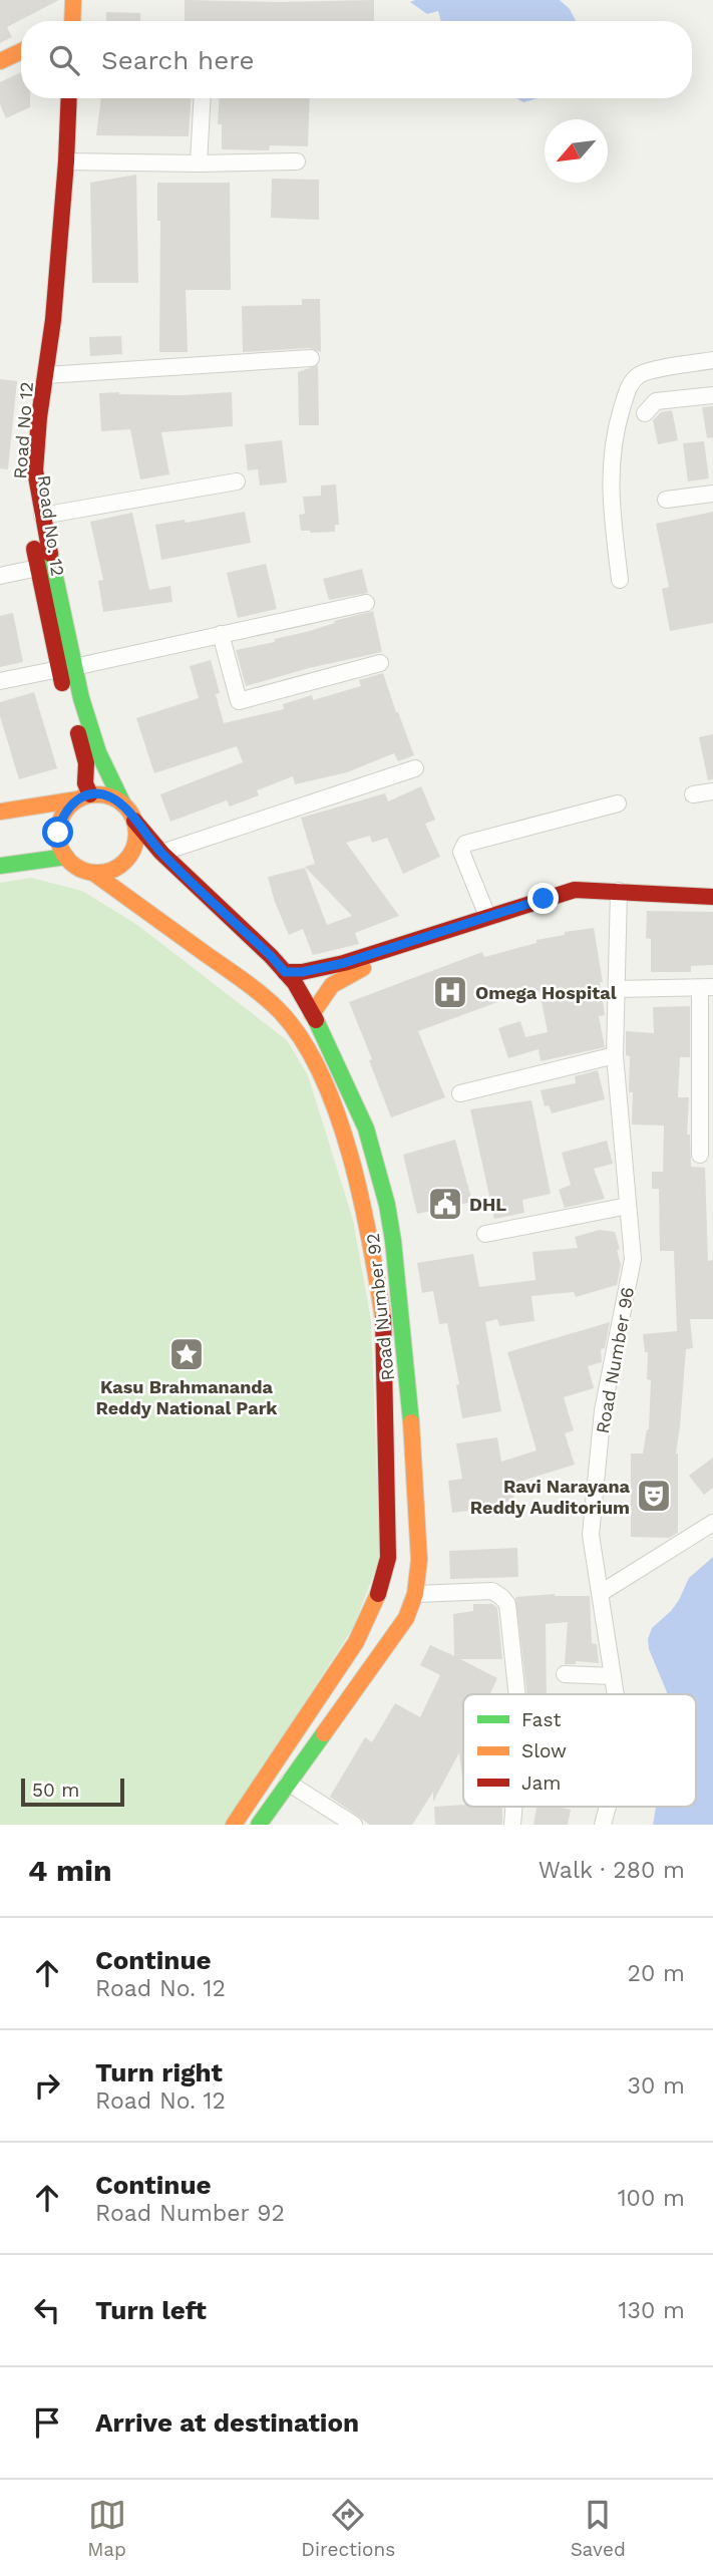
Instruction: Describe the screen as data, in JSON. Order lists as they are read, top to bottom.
{
  "streets": {
    "main road": ["Road No 12", "Road No. 12", "Road Number 92"],
    "street": ["Road Number 96"]
  },
  "crossings": [
    ["Road No 12", "Road No. 12"],
    ["Road No 12", "Road Number 92"],
    ["Road No. 12", "Road Number 92"]
  ],
  "places": {
    "hospital": ["Omega Hospital"],
    "public building": ["DHL"],
    "place": ["Kasu Brahmananda Reddy National Park"],
    "theatre": ["Ravi Narayana Reddy Auditorium"]
  },
  "legend": ["Fast", "Slow", "Jam"],
  "scale_bar": "50 m",
  "north": "bottom left",
  "page": {
    "search": "Search here",
    "scale": "50 m",
    "heading": ["4 min", "Walk · 280 m"],
    "list": [
      ["Continue", "Road No. 12", "20 m"],
      ["Turn right", "Road No. 12", "30 m"],
      ["Continue", "Road Number 92", "100 m"],
      ["Turn left", "130 m"],
      "Arrive at destination"
    ],
    "nav": ["Map", "Directions", "Saved"]
  }
}
